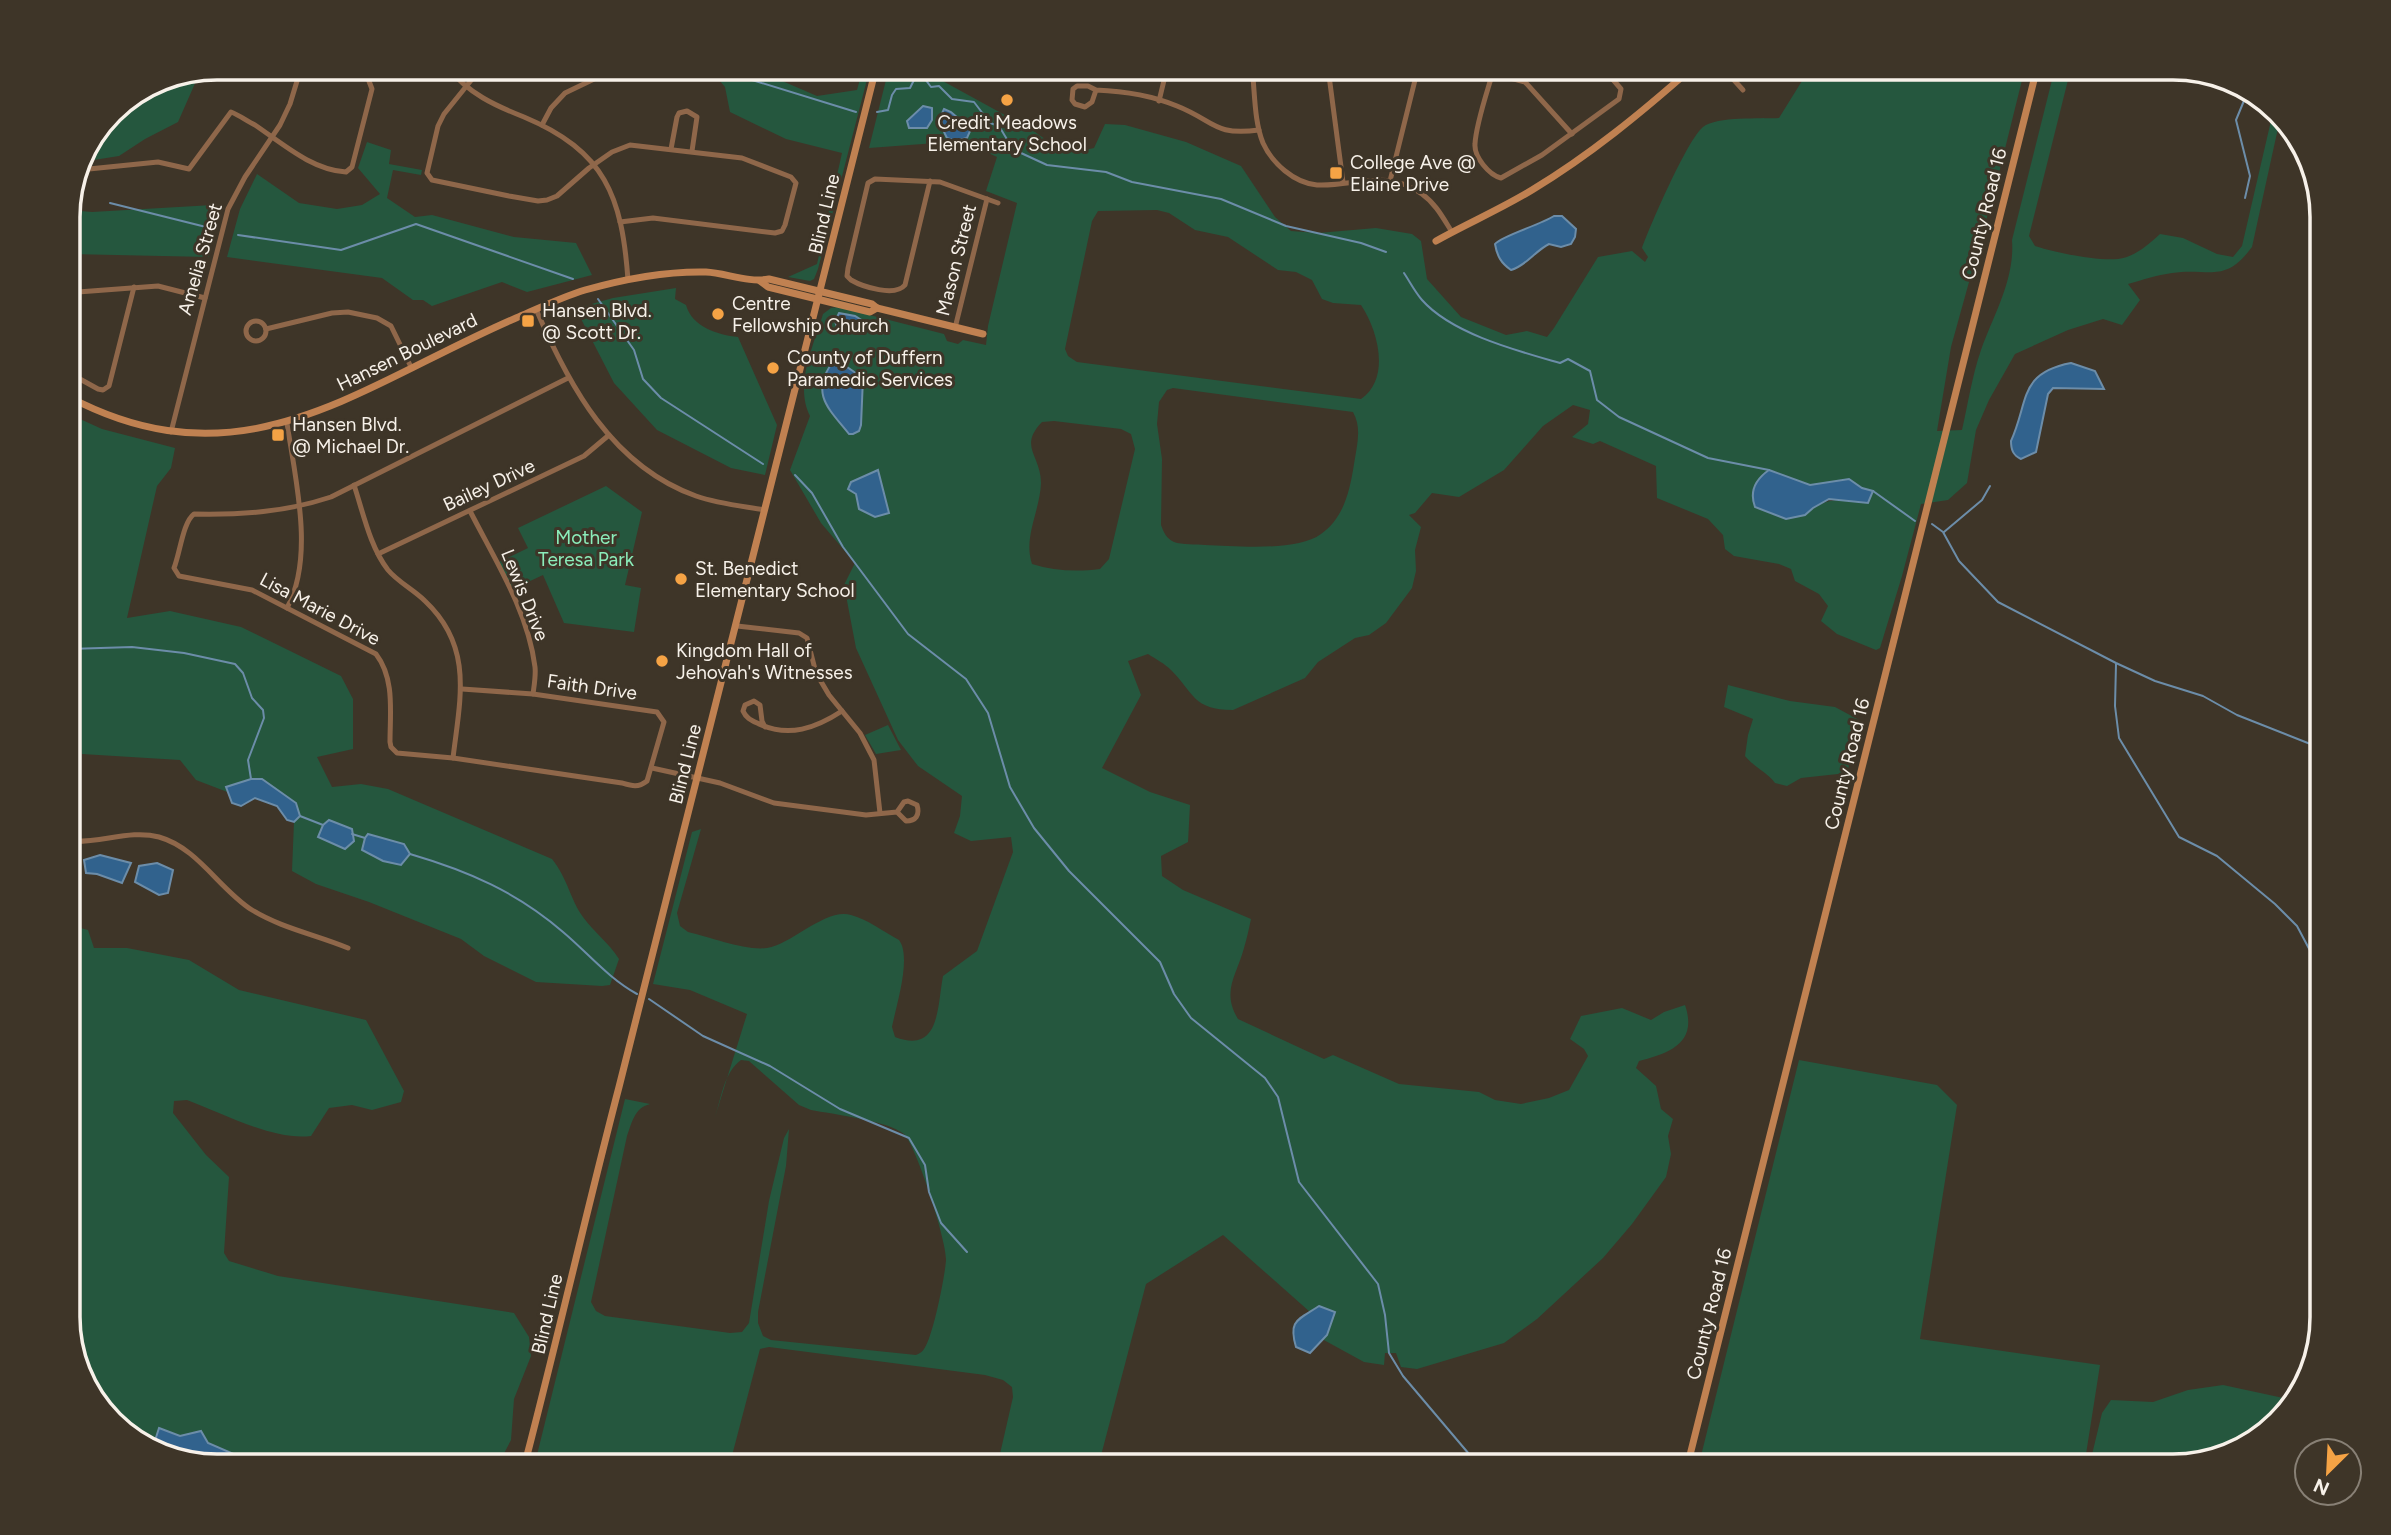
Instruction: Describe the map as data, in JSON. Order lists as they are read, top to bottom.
{
  "streets": {
    "street": [
      "Blind Line",
      "County Road 16",
      "Amelia Street",
      "Mason Street",
      "Hansen Boulevard",
      "Bailey Drive",
      "Lewis Drive",
      "Lisa Marie Drive",
      "Faith Drive"
    ]
  },
  "crossings": [
    ["Blind Line", "Hansen Boulevard"],
    ["Amelia Street", "Hansen Boulevard"],
    ["Mason Street", "Hansen Boulevard"],
    ["Bailey Drive", "Lewis Drive"],
    ["Lewis Drive", "Faith Drive"],
    ["Lisa Marie Drive", "Faith Drive"]
  ],
  "parks": ["Mother Teresa Park"],
  "places": {
    "other": [
      "Credit Meadows Elementary School",
      "Centre Fellowship Church",
      "County of Duffern Paramedic Services",
      "St. Benedict Elementary School",
      "Kingdom Hall of Jehovah's Witnesses"
    ],
    "transit": ["College Ave @ Elaine Drive", "Hansen Blvd. @ Scott Dr.", "Hansen Blvd. @ Michael Dr."]
  },
  "north": "bottom left"
}
